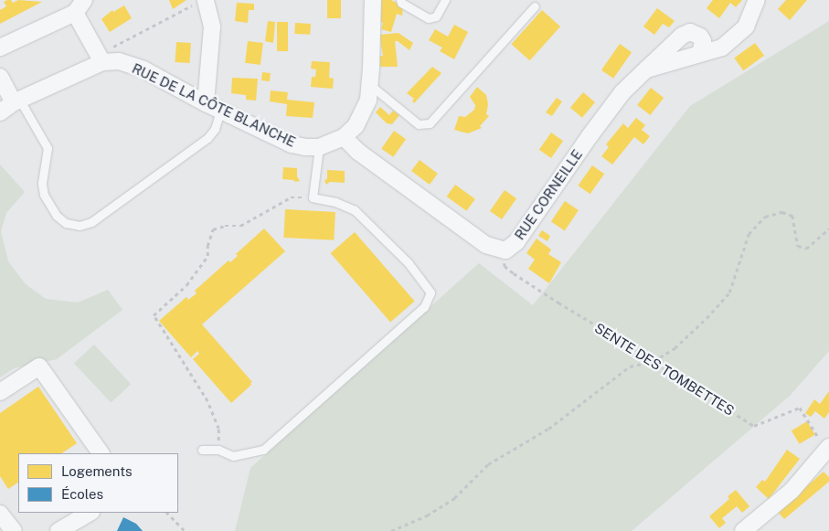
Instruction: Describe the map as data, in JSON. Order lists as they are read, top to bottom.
{
  "streets": {
    "street": ["RUE DE LA CÔTE BLANCHE", "RUE CORNEILLE"],
    "path": ["SENTE DES TOMBETTES"]
  },
  "crossings": [
    ["RUE DE LA CÔTE BLANCHE", "RUE CORNEILLE"],
    ["RUE CORNEILLE", "SENTE DES TOMBETTES"]
  ],
  "legend": ["Logements", "Écoles"]
}
